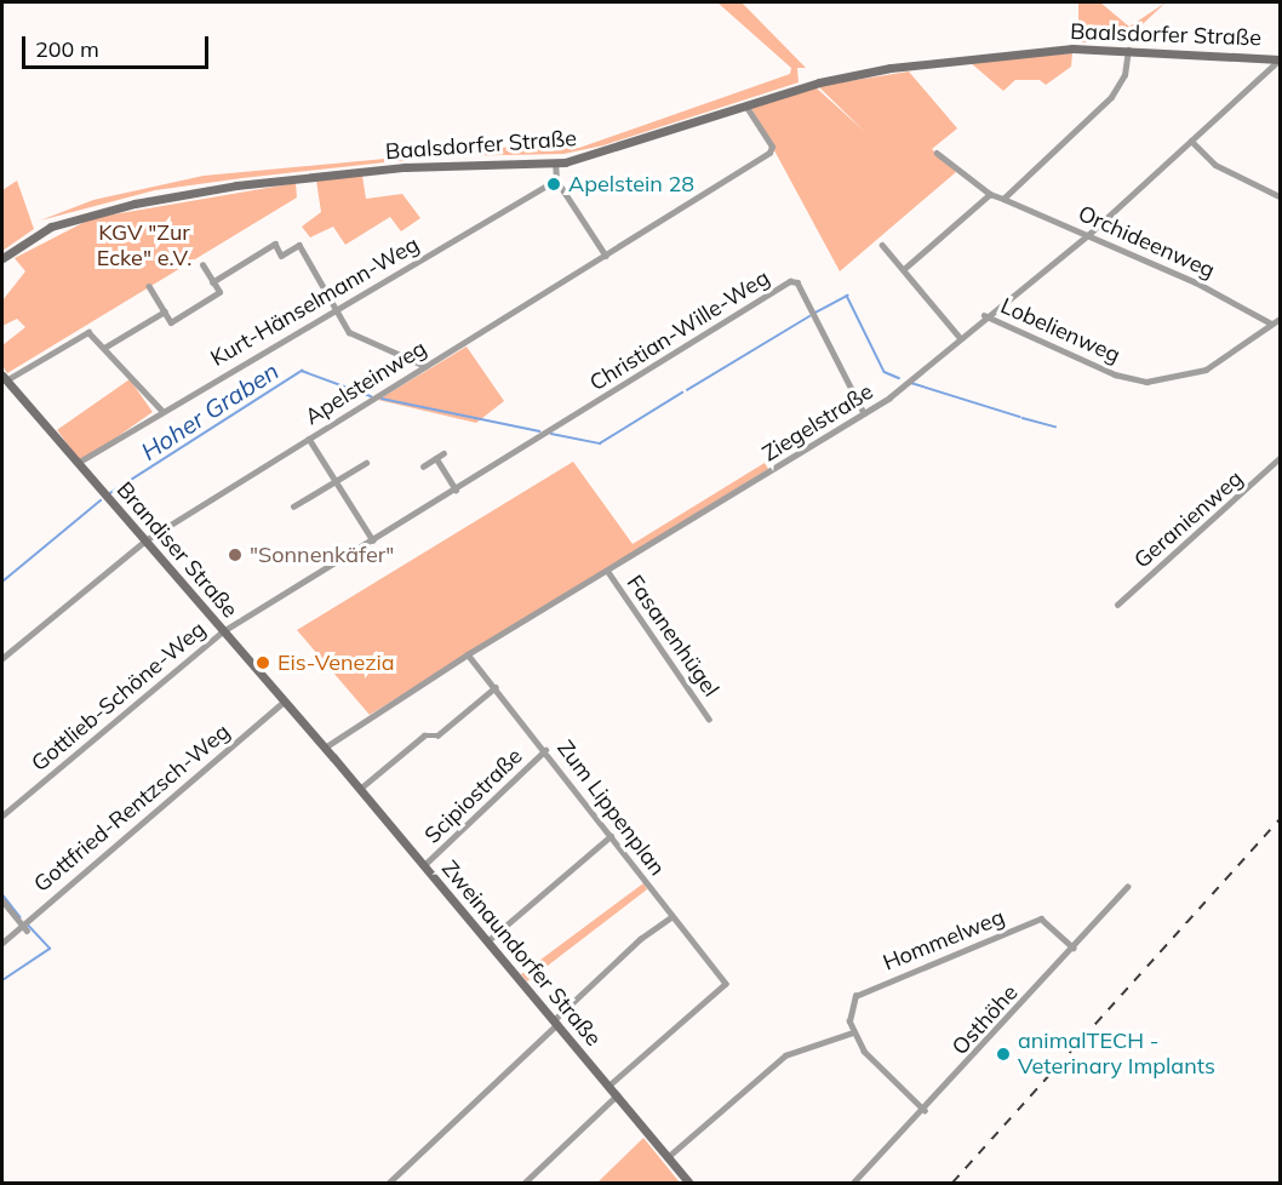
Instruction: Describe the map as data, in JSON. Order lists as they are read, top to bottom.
{
  "streets": {
    "main road": ["Baalsdorfer Straße", "Brandiser Straße", "Zweinaundorfer Straße"],
    "street": [
      "Orchideenweg",
      "Kurt-Hänselmann-Weg",
      "Christian-Wille-Weg",
      "Lobelienweg",
      "Apelsteinweg",
      "Ziegelstraße",
      "Geranienweg",
      "Fasanenhügel",
      "Gottlieb-Schöne-Weg",
      "Scipiostraße",
      "Gottfried-Rentzsch-Weg",
      "Zum Lippenplan",
      "Hommelweg",
      "Osthöhe"
    ]
  },
  "crossings": [
    ["Baalsdorfer Straße", "Apelsteinweg"],
    ["Baalsdorfer Straße", "Ziegelstraße"],
    ["Orchideenweg", "Lobelienweg"],
    ["Orchideenweg", "Ziegelstraße"],
    ["Kurt-Hänselmann-Weg", "Brandiser Straße"],
    ["Christian-Wille-Weg", "Ziegelstraße"],
    ["Christian-Wille-Weg", "Brandiser Straße"],
    ["Christian-Wille-Weg", "Gottlieb-Schöne-Weg"],
    ["Lobelienweg", "Ziegelstraße"],
    ["Apelsteinweg", "Brandiser Straße"],
    ["Ziegelstraße", "Brandiser Straße"],
    ["Ziegelstraße", "Fasanenhügel"],
    ["Ziegelstraße", "Zum Lippenplan"],
    ["Ziegelstraße", "Zweinaundorfer Straße"],
    ["Brandiser Straße", "Gottlieb-Schöne-Weg"],
    ["Brandiser Straße", "Gottfried-Rentzsch-Weg"],
    ["Brandiser Straße", "Zweinaundorfer Straße"],
    ["Scipiostraße", "Zum Lippenplan"],
    ["Scipiostraße", "Zweinaundorfer Straße"],
    ["Zum Lippenplan", "Zweinaundorfer Straße"],
    ["Hommelweg", "Osthöhe"]
  ],
  "water": ["Hoher Graben"],
  "parks": ["KGV \"Zur Ecke\" e.V."],
  "places": [
    "Apelstein 28",
    "\"Sonnenkäfer\"",
    "Eis-Venezia",
    "animalTECH - Veterinary Implants"
  ],
  "scale_bar": "200 m"
}
